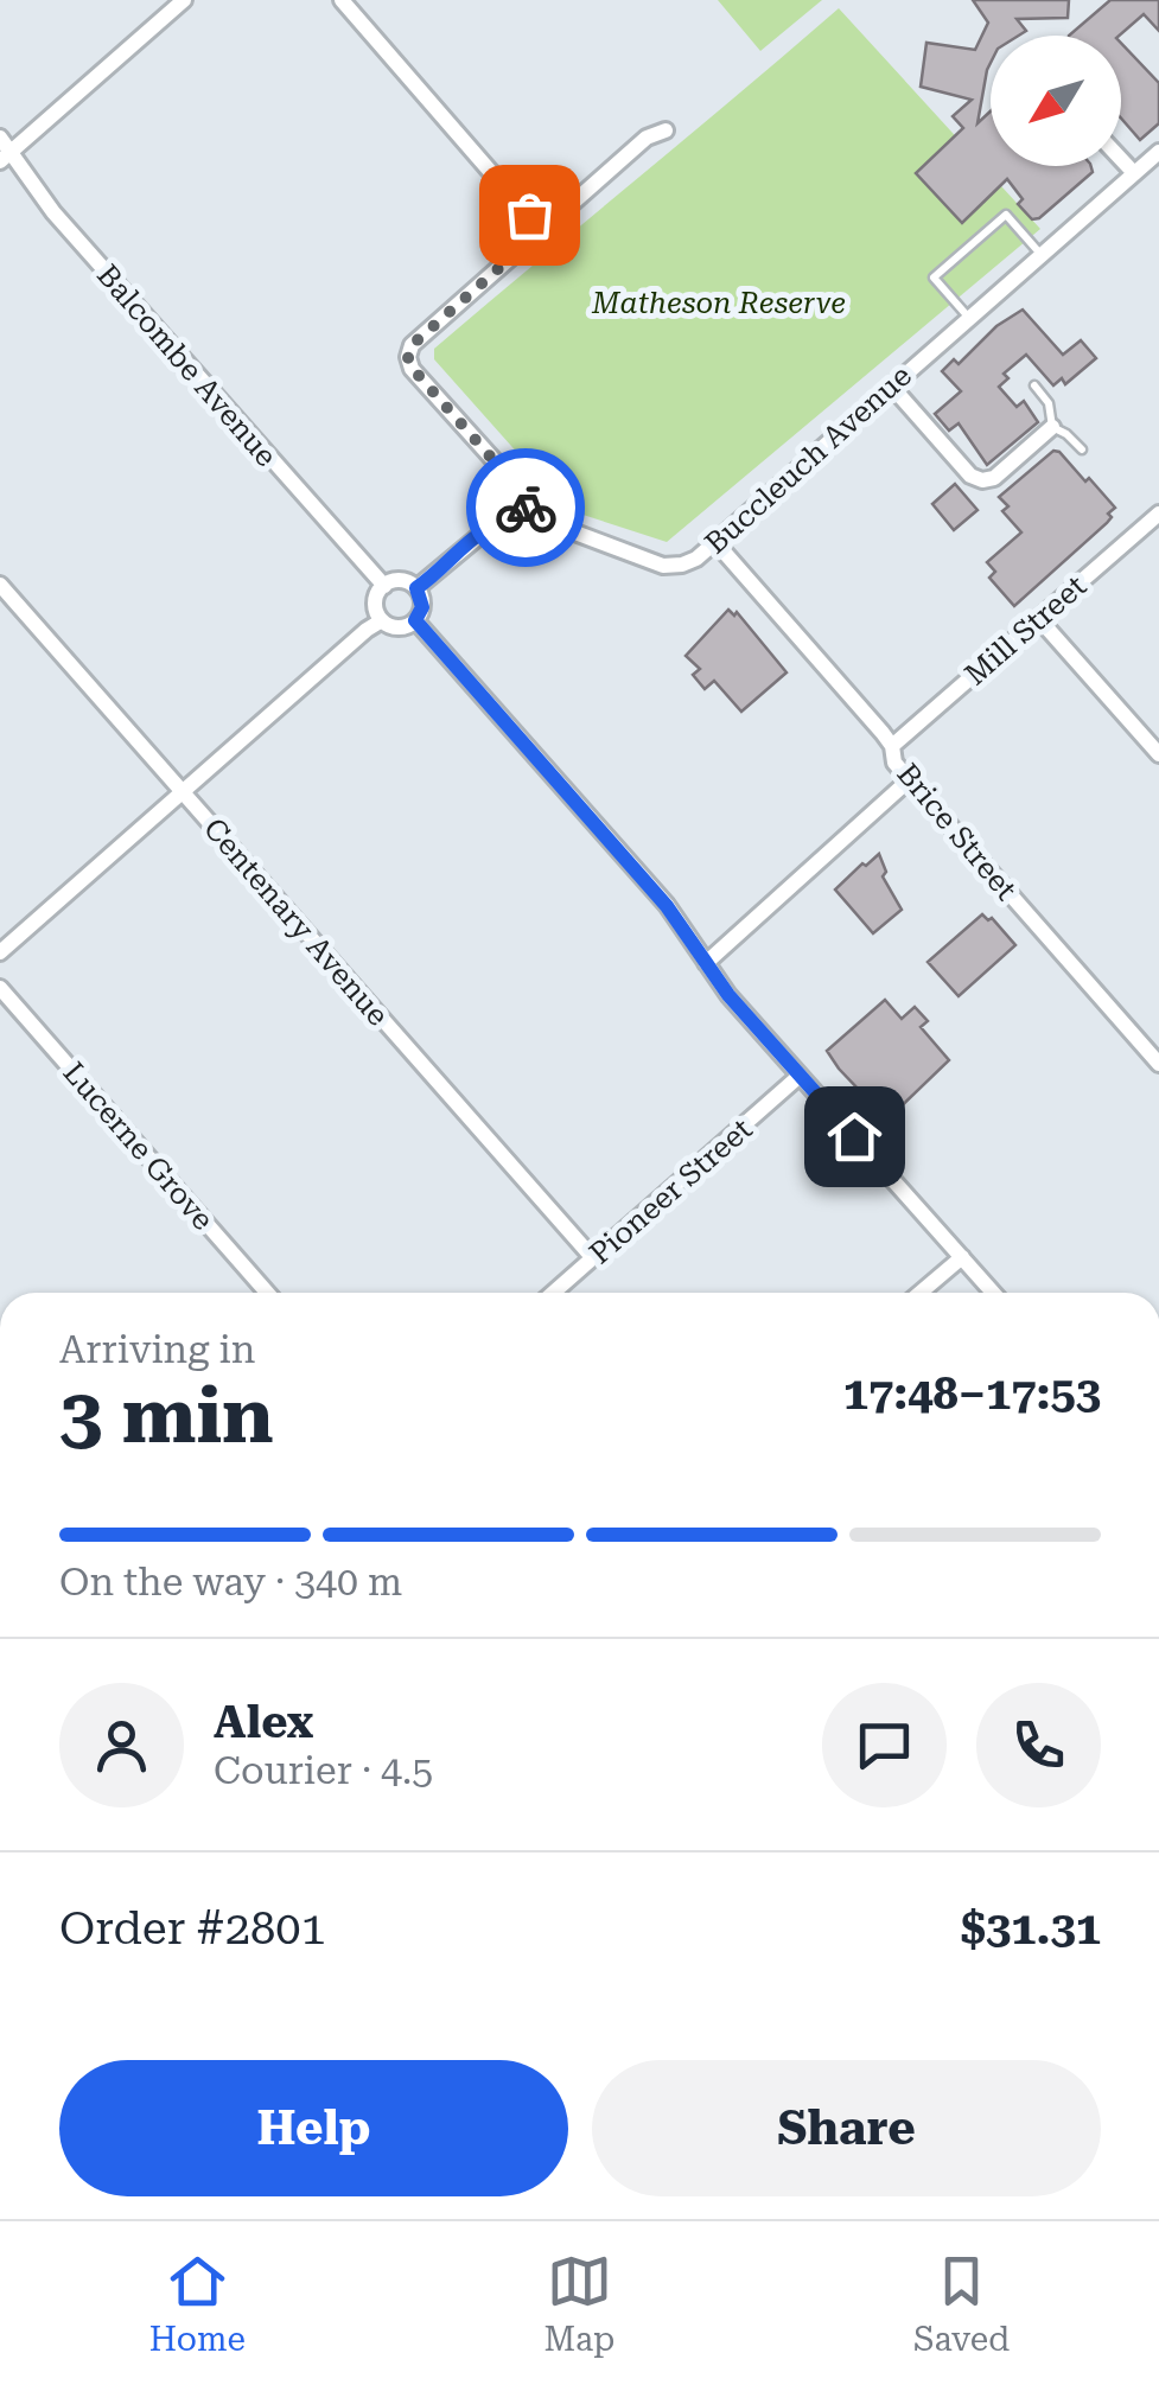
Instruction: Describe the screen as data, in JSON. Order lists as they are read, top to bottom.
{
  "streets": {
    "street": [
      "Balcombe Avenue",
      "Buccleuch Avenue",
      "Mill Street",
      "Brice Street",
      "Centenary Avenue",
      "Lucerne Grove",
      "Pioneer Street"
    ]
  },
  "crossings": [
    ["Buccleuch Avenue", "Brice Street"],
    ["Mill Street", "Brice Street"],
    ["Centenary Avenue", "Pioneer Street"]
  ],
  "parks": ["Matheson Reserve"],
  "north": "bottom left",
  "page": {
    "heading": ["3 min", "Arriving in", "17:48–17:53"],
    "panel": [
      "Alex",
      "Courier · 4.5",
      "Order #2801",
      "$31.31"
    ],
    "bar": "On the way · 340 m",
    "buttons": ["Help", "Share"],
    "tabs": ["Home", "Map", "Saved"]
  }
}
